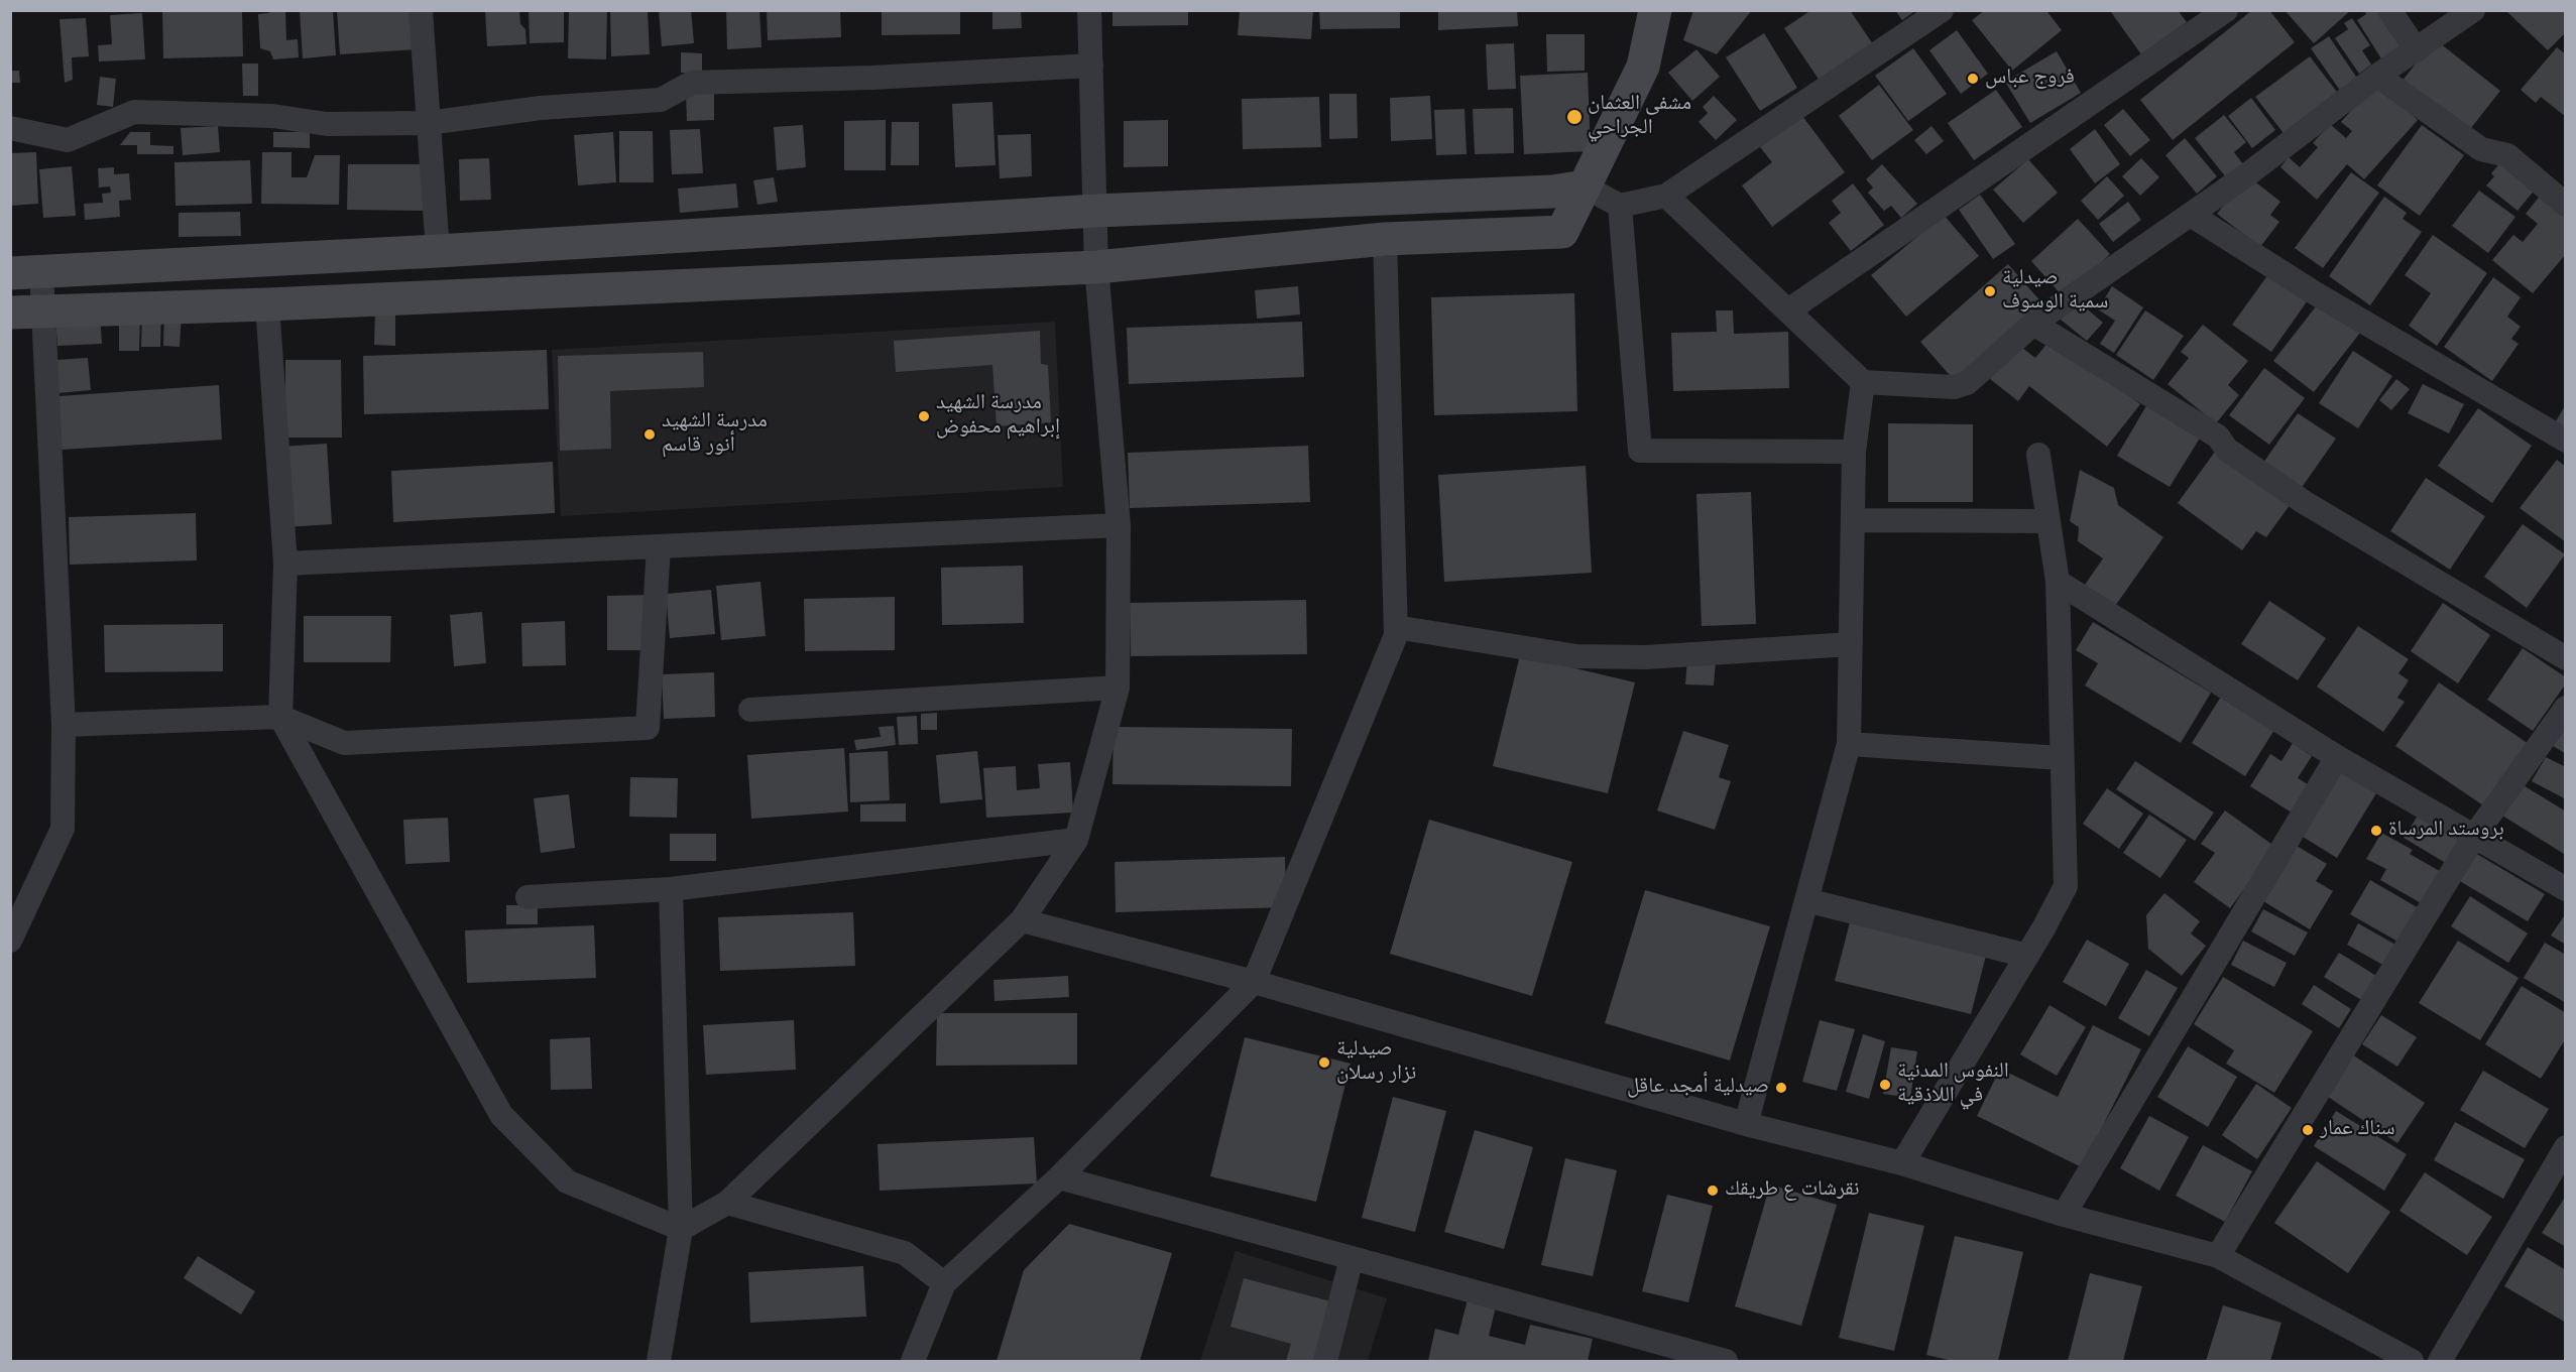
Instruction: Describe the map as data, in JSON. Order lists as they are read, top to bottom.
{
  "places": [
    "فروج عباس",
    "مشفى العثمان الجراحي",
    "صيدلية سمية الوسوف",
    "مدرسة الشهيد إبراهيم محفوض",
    "مدرسة الشهيد أنور قاسم",
    "بروستد المرساة",
    "صيدلية نزار رسلان",
    "النفوس المدنية في اللاذقية",
    "صيدلية أمجد عاقل",
    "سناك عمار",
    "نقرشات ع طريقك"
  ]
}
